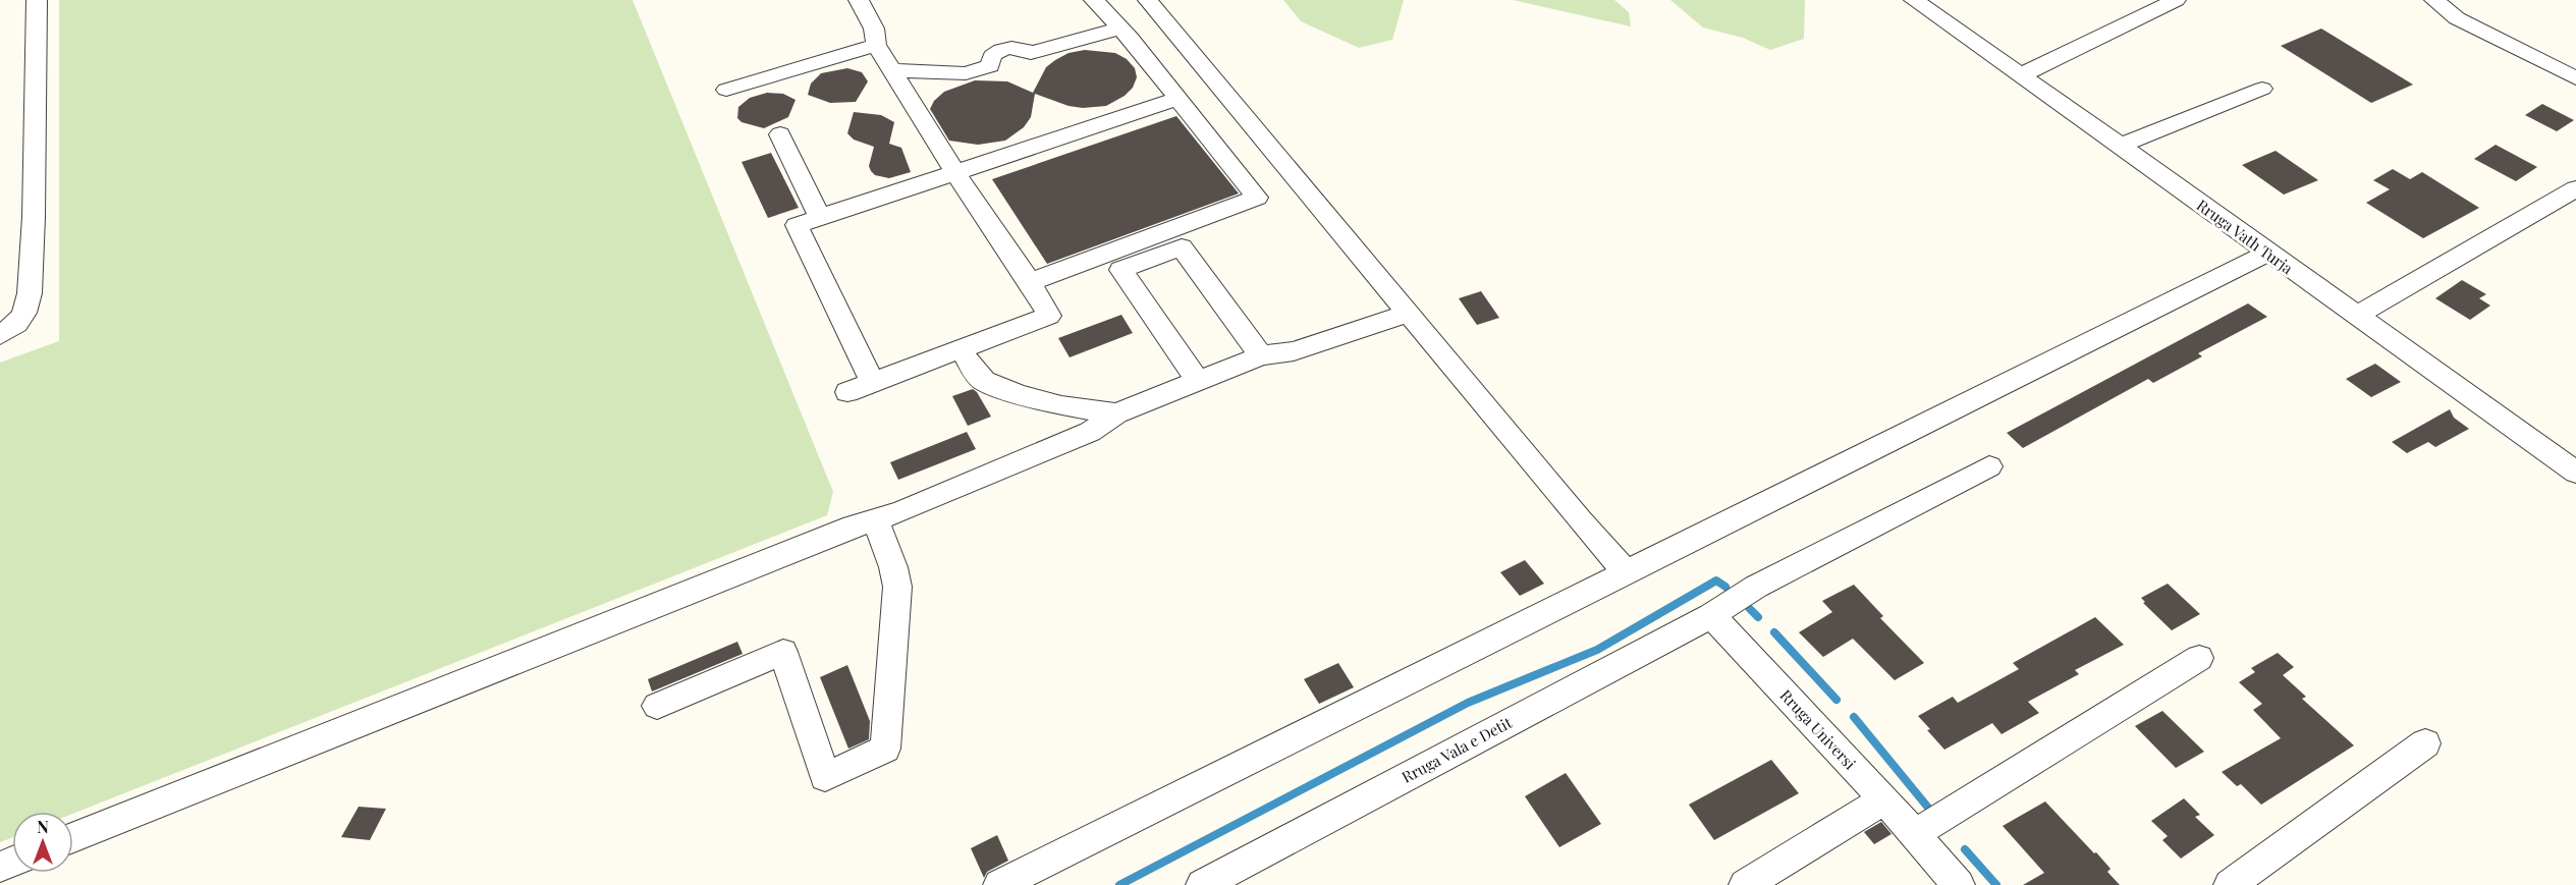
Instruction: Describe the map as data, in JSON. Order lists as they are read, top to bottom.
{
  "streets": {
    "street": ["Rruga Vath Turja", "Rruga Universi", "Rruga Vala e Detit"]
  },
  "crossings": [
    ["Rruga Universi", "Rruga Vala e Detit"]
  ],
  "north": "top"
}
